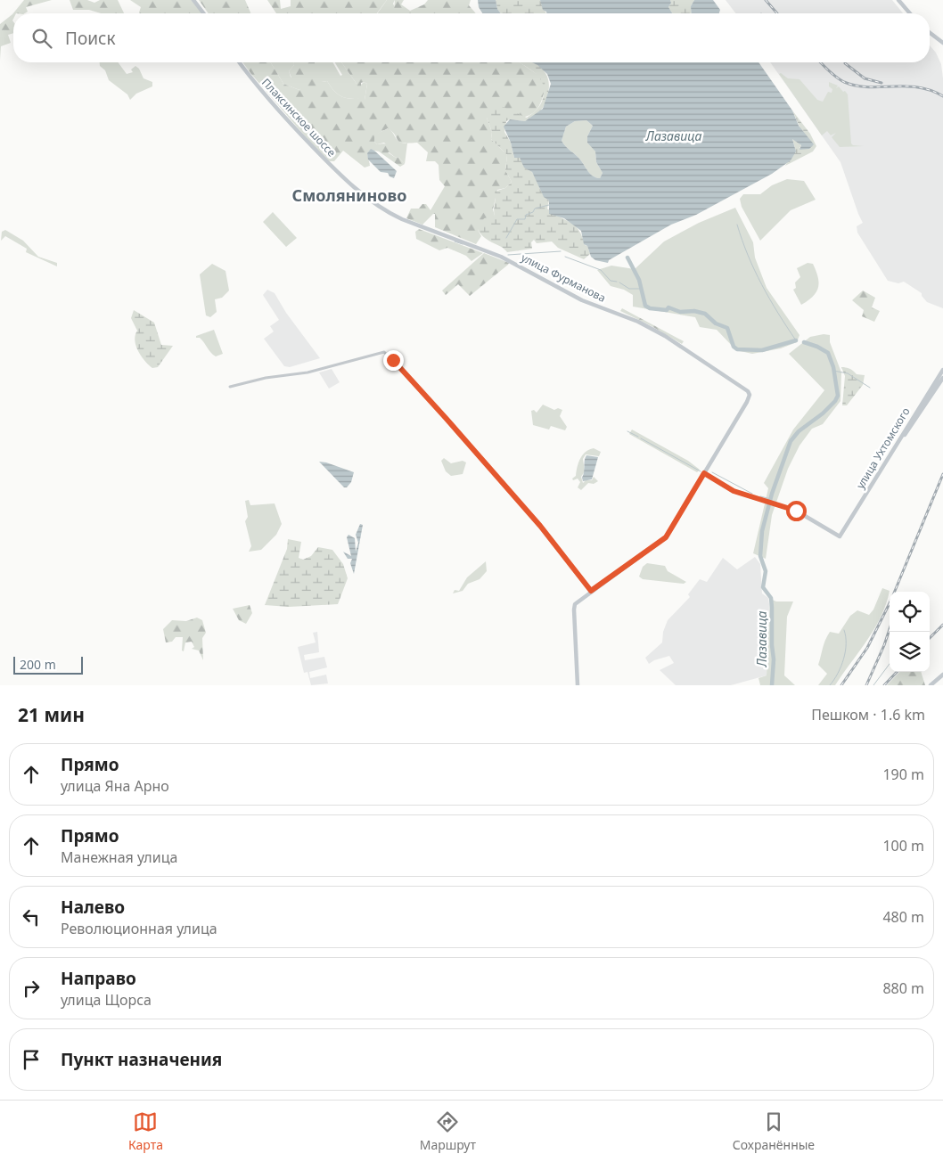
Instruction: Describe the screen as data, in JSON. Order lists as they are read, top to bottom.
{
  "streets": {
    "main road": ["Плаксинское шоссе", "улица Фурманова", "улица Ухтомского"]
  },
  "crossings": [
    ["Плаксинское шоссе", "улица Фурманова"],
    ["улица Фурманова", "улица Ухтомского"]
  ],
  "districts": ["Смоляниново"],
  "water": ["Лазавица"],
  "scale_bar": "200 m",
  "page": {
    "search": "Поиск",
    "scale": "200 m",
    "heading": ["21 мин", "Пешком · 1.6 km"],
    "list": [
      ["Прямо", "улица Яна Арно", "190 m"],
      ["Прямо", "Манежная улица", "100 m"],
      ["Налево", "Революционная улица", "480 m"],
      ["Направо", "улица Щорса", "880 m"],
      "Пункт назначения"
    ],
    "nav": ["Карта", "Маршрут", "Сохранённые"]
  }
}
